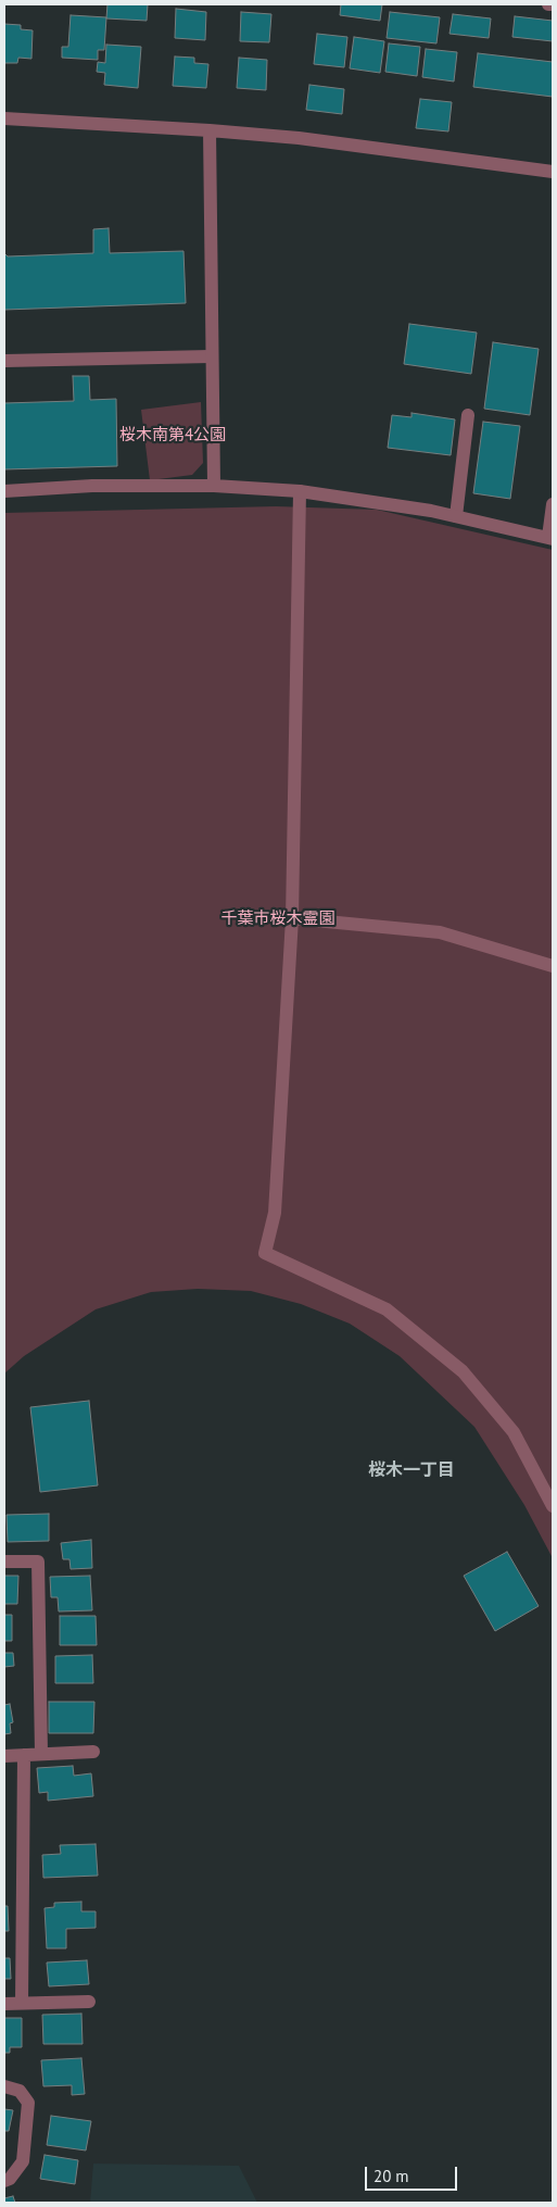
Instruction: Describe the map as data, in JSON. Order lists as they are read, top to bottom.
{
  "districts": ["桜木一丁目"],
  "parks": ["桜木南第4公園", "千葉市桜木霊園"],
  "scale_bar": "20 m"
}
